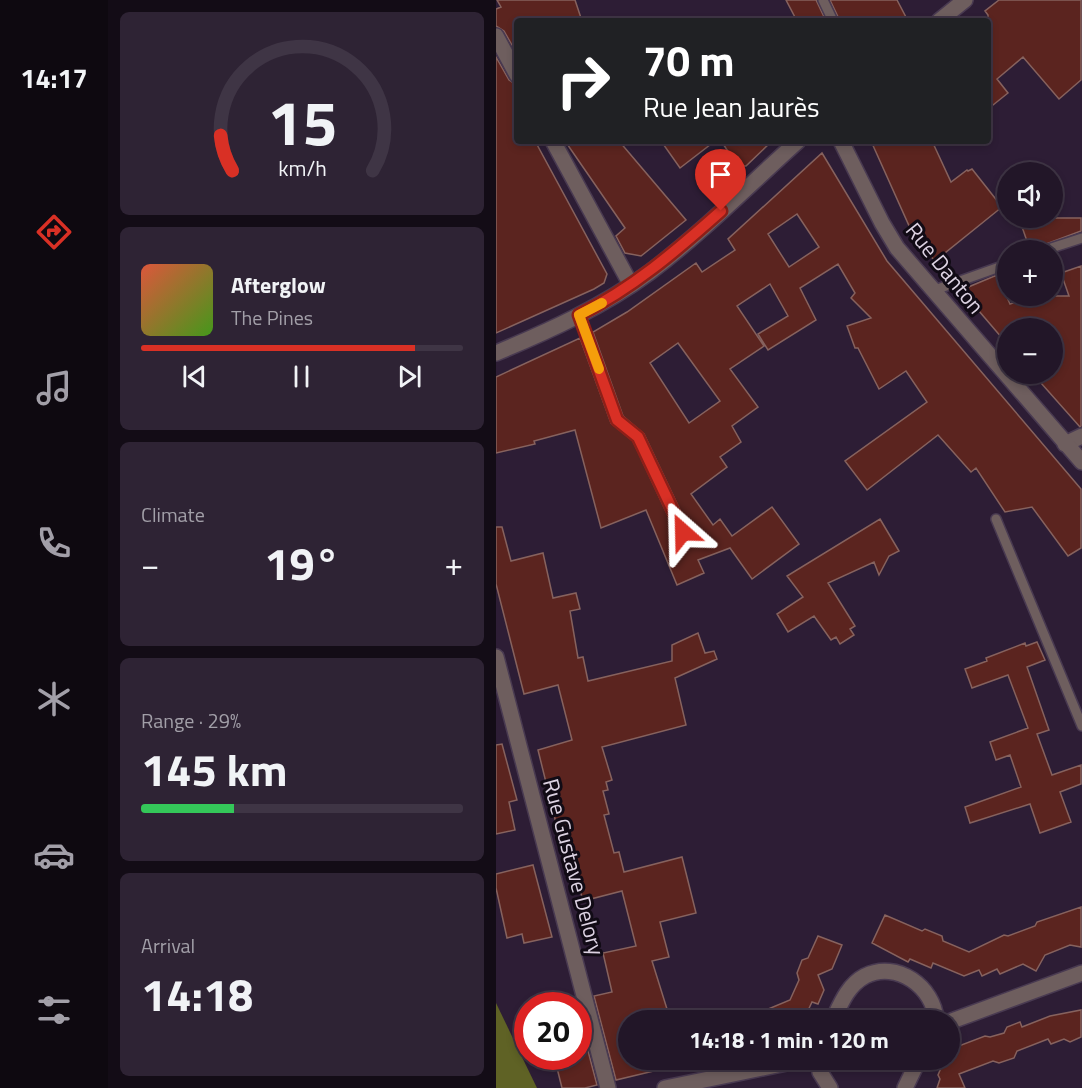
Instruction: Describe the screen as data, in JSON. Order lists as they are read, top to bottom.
{
  "streets": {
    "street": ["Rue Danton", "Rue Gustave Delory"]
  },
  "page": {
    "tabs": "14:17",
    "turn": ["70 m", "Rue Jean Jaurès"],
    "map_buttons": ["+", "−"],
    "song": ["Afterglow", "The Pines"],
    "tile": [
      "Climate",
      ["Range · 29%", "145 km"],
      ["Arrival", "14:18"]
    ],
    "heat": ["−", "19°", "+"],
    "limit": "20",
    "trip": "14:18 · 1 min · 120 m",
    "gauge": ["15", "km/h"]
  }
}
